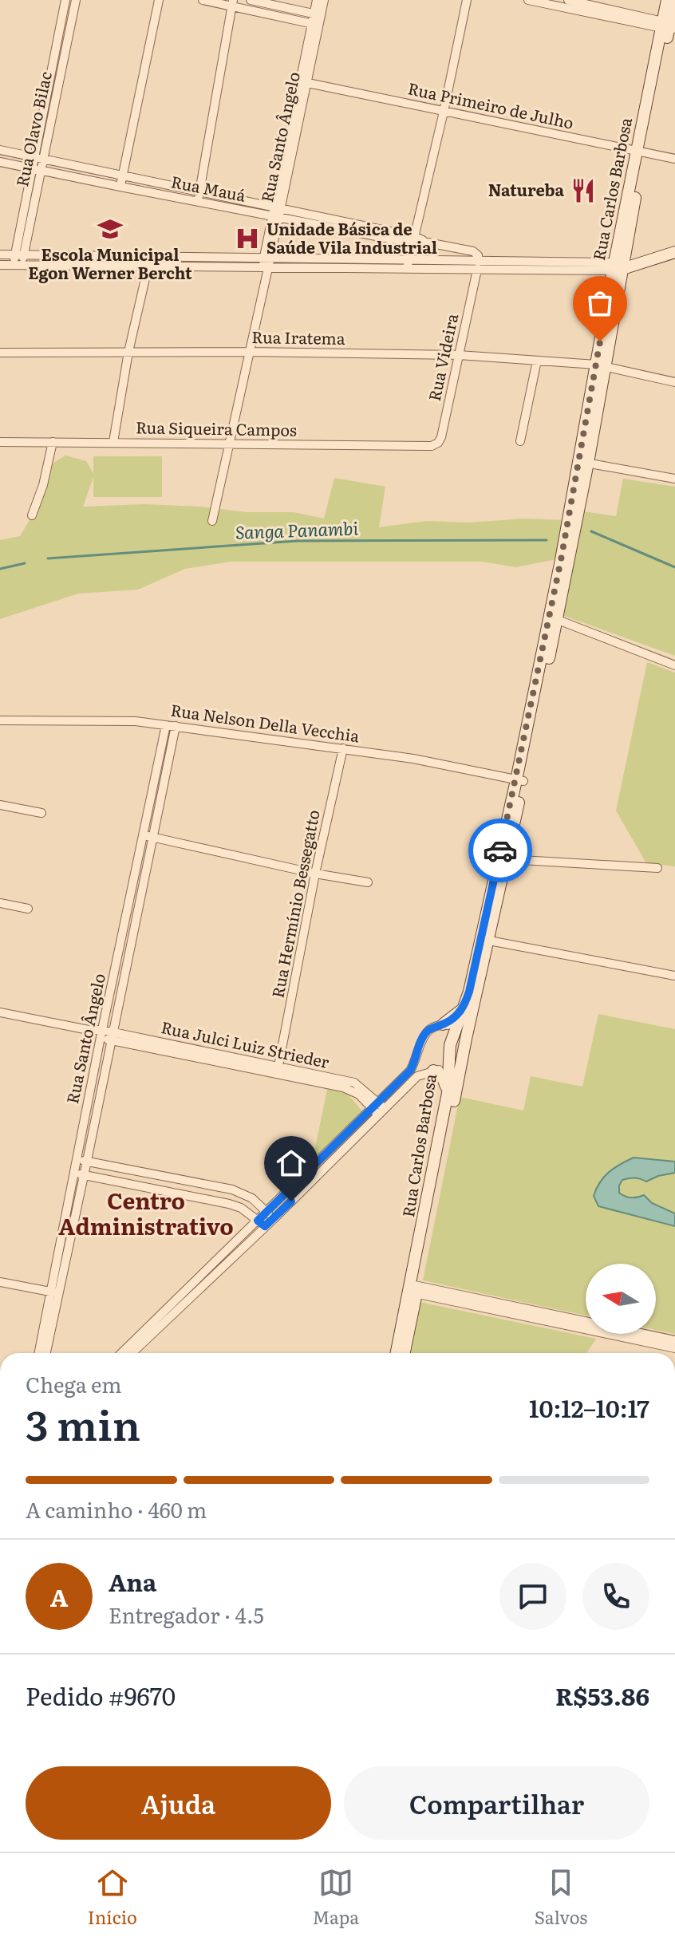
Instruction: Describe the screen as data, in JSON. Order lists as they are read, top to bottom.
{
  "streets": {
    "street": [
      "Rua Primeiro de Julho",
      "Rua Olavo Bilac",
      "Rua Santo Ângelo",
      "Rua Mauá",
      "Rua Carlos Barbosa",
      "Rua Iratema",
      "Rua Videira",
      "Rua Siqueira Campos",
      "Rua Nelson Della Vecchia",
      "Rua Hermínio Bessegatto",
      "Rua Julci Luiz Strieder"
    ]
  },
  "crossings": [
    ["Rua Primeiro de Julho", "Rua Santo Ângelo"],
    ["Rua Primeiro de Julho", "Rua Carlos Barbosa"],
    ["Rua Olavo Bilac", "Rua Mauá"],
    ["Rua Santo Ângelo", "Rua Mauá"],
    ["Rua Santo Ângelo", "Rua Iratema"],
    ["Rua Santo Ângelo", "Rua Siqueira Campos"],
    ["Rua Santo Ângelo", "Rua Nelson Della Vecchia"],
    ["Rua Santo Ângelo", "Rua Julci Luiz Strieder"],
    ["Rua Mauá", "Rua Videira"],
    ["Rua Carlos Barbosa", "Rua Iratema"],
    ["Rua Carlos Barbosa", "Rua Nelson Della Vecchia"],
    ["Rua Iratema", "Rua Videira"],
    ["Rua Videira", "Rua Siqueira Campos"],
    ["Rua Nelson Della Vecchia", "Rua Hermínio Bessegatto"],
    ["Rua Hermínio Bessegatto", "Rua Julci Luiz Strieder"]
  ],
  "districts": ["Centro Administrativo"],
  "water": ["Sanga Panambi"],
  "places": {
    "restaurant": ["Natureba"],
    "school or university": ["Escola Municipal Egon Werner Bercht"],
    "hospital": ["Unidade Básica de Saúde Vila Industrial"]
  },
  "north": "left",
  "page": {
    "heading": ["3 min", "Chega em", "10:12–10:17"],
    "panel": [
      "Ana",
      "Entregador · 4.5",
      "Pedido #9670",
      "R$53.86"
    ],
    "bar": "A caminho · 460 m",
    "round": "A",
    "buttons": ["Ajuda", "Compartilhar"],
    "tabs": ["Início", "Mapa", "Salvos"]
  }
}
